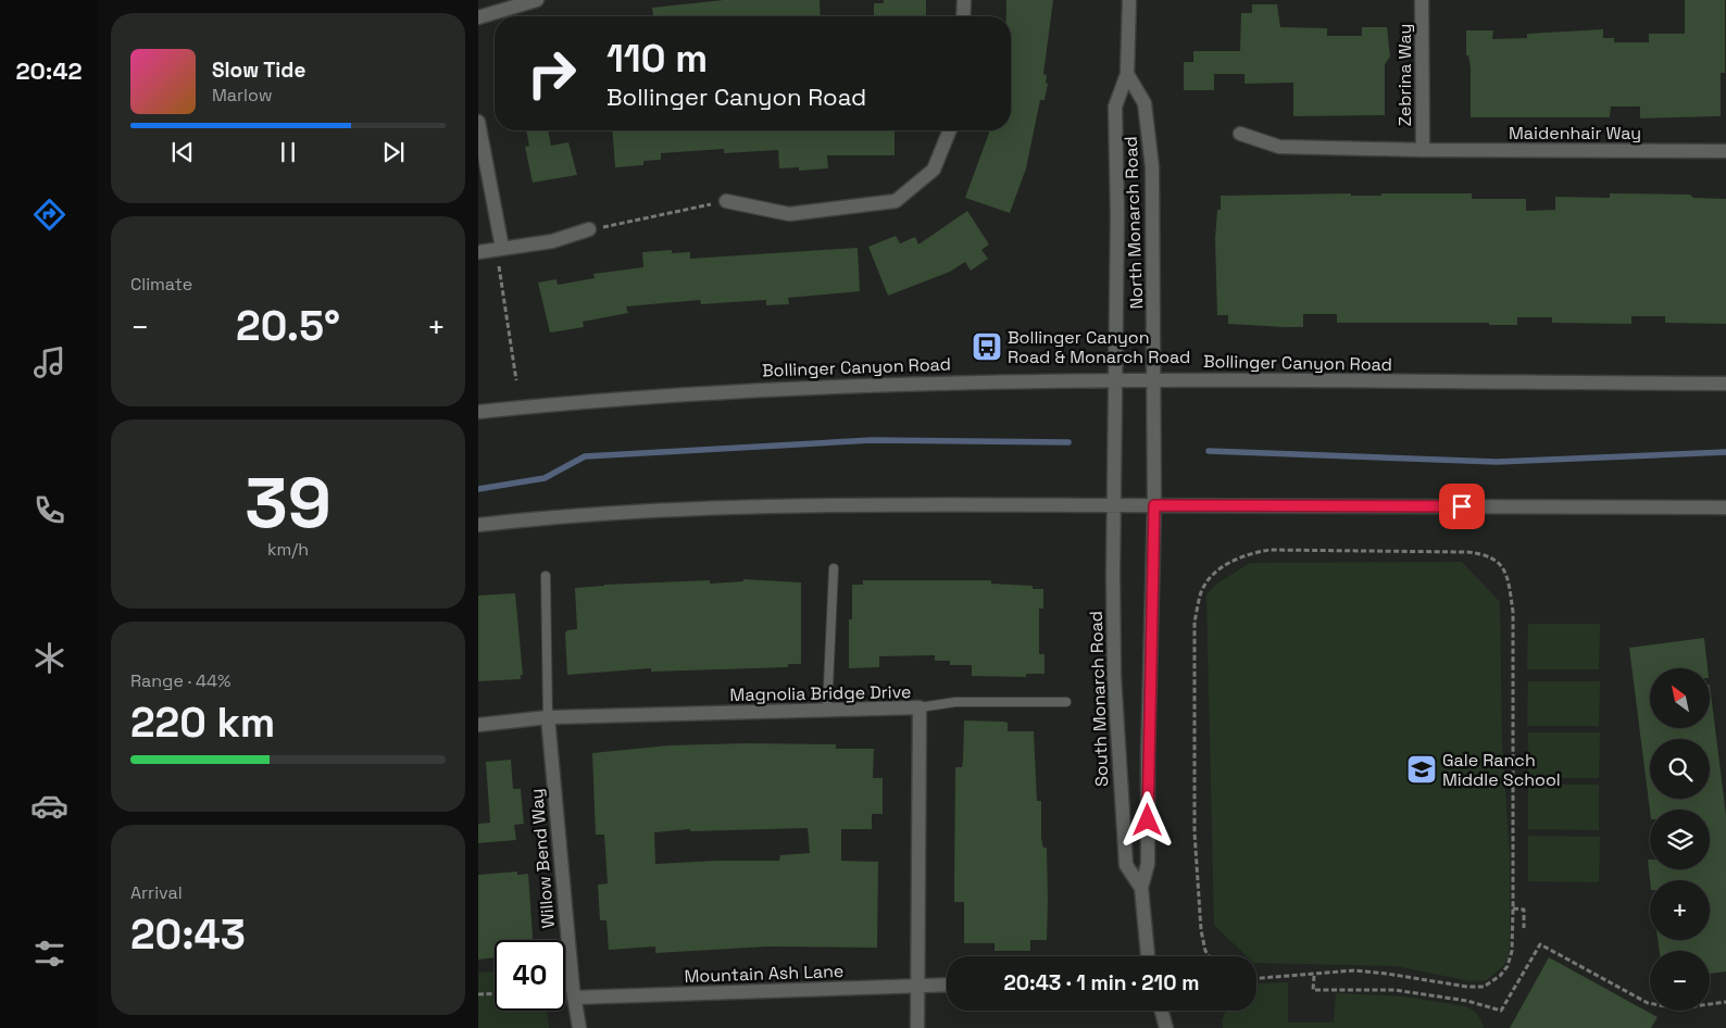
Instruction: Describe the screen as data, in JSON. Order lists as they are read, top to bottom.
{
  "streets": {
    "street": [
      "Zebrina Way",
      "Maidenhair Way",
      "North Monarch Road",
      "Bollinger Canyon Road",
      "Magnolia Bridge Drive",
      "South Monarch Road",
      "Willow Bend Way",
      "Mountain Ash Lane"
    ]
  },
  "crossings": [
    ["Zebrina Way", "Maidenhair Way"],
    ["North Monarch Road", "Bollinger Canyon Road"],
    ["North Monarch Road", "South Monarch Road"],
    ["Magnolia Bridge Drive", "Willow Bend Way"],
    ["Magnolia Bridge Drive", "Mountain Ash Lane"],
    ["Willow Bend Way", "Mountain Ash Lane"]
  ],
  "places": {
    "bus stop": ["Bollinger Canyon Road & Monarch Road"],
    "school or university": ["Gale Ranch Middle School"]
  },
  "north": "top left",
  "page": {
    "tabs": "20:42",
    "turn": ["110 m", "Bollinger Canyon Road"],
    "song": ["Slow Tide", "Marlow"],
    "tile": [
      "Climate",
      ["39", "km/h"],
      ["Range · 44%", "220 km"],
      ["Arrival", "20:43"]
    ],
    "heat": ["−", "20.5°", "+"],
    "map_buttons": ["+", "−"],
    "limit": "40",
    "trip": "20:43 · 1 min · 210 m"
  }
}
